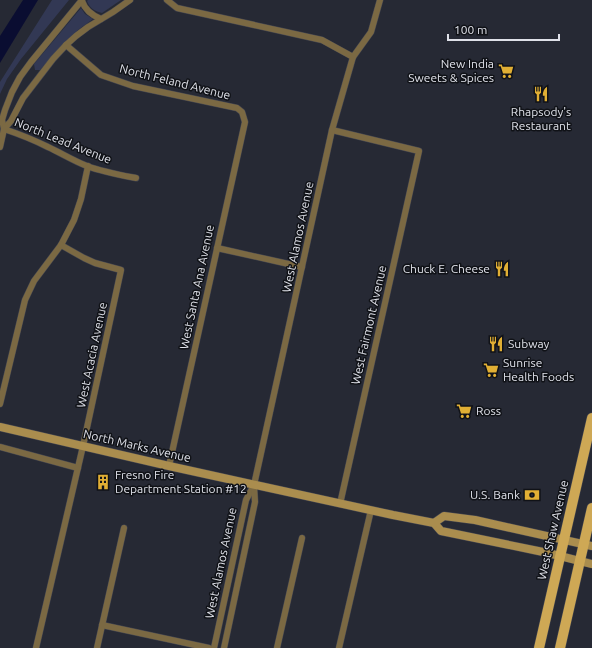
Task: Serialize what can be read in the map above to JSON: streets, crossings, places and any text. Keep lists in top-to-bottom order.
{
  "streets": {
    "main road": ["North Marks Avenue", "West Shaw Avenue"],
    "street": [
      "North Feland Avenue",
      "North Lead Avenue",
      "West Alamos Avenue",
      "West Santa Ana Avenue",
      "West Fairmont Avenue",
      "West Acacia Avenue"
    ]
  },
  "crossings": [
    ["North Feland Avenue", "West Santa Ana Avenue"],
    ["West Alamos Avenue", "West Fairmont Avenue"],
    ["West Alamos Avenue", "North Marks Avenue"],
    ["West Santa Ana Avenue", "North Marks Avenue"],
    ["West Fairmont Avenue", "North Marks Avenue"],
    ["West Acacia Avenue", "North Marks Avenue"],
    ["North Marks Avenue", "West Shaw Avenue"]
  ],
  "places": {
    "supermarket": ["New India Sweets & Spices", "Sunrise Health Foods", "Ross"],
    "restaurant": ["Rhapsody's Restaurant", "Chuck E. Cheese", "Subway"],
    "building": ["Fresno Fire Department Station #12"],
    "bank": ["U.S. Bank"]
  },
  "scale_bar": "100 m"
}
